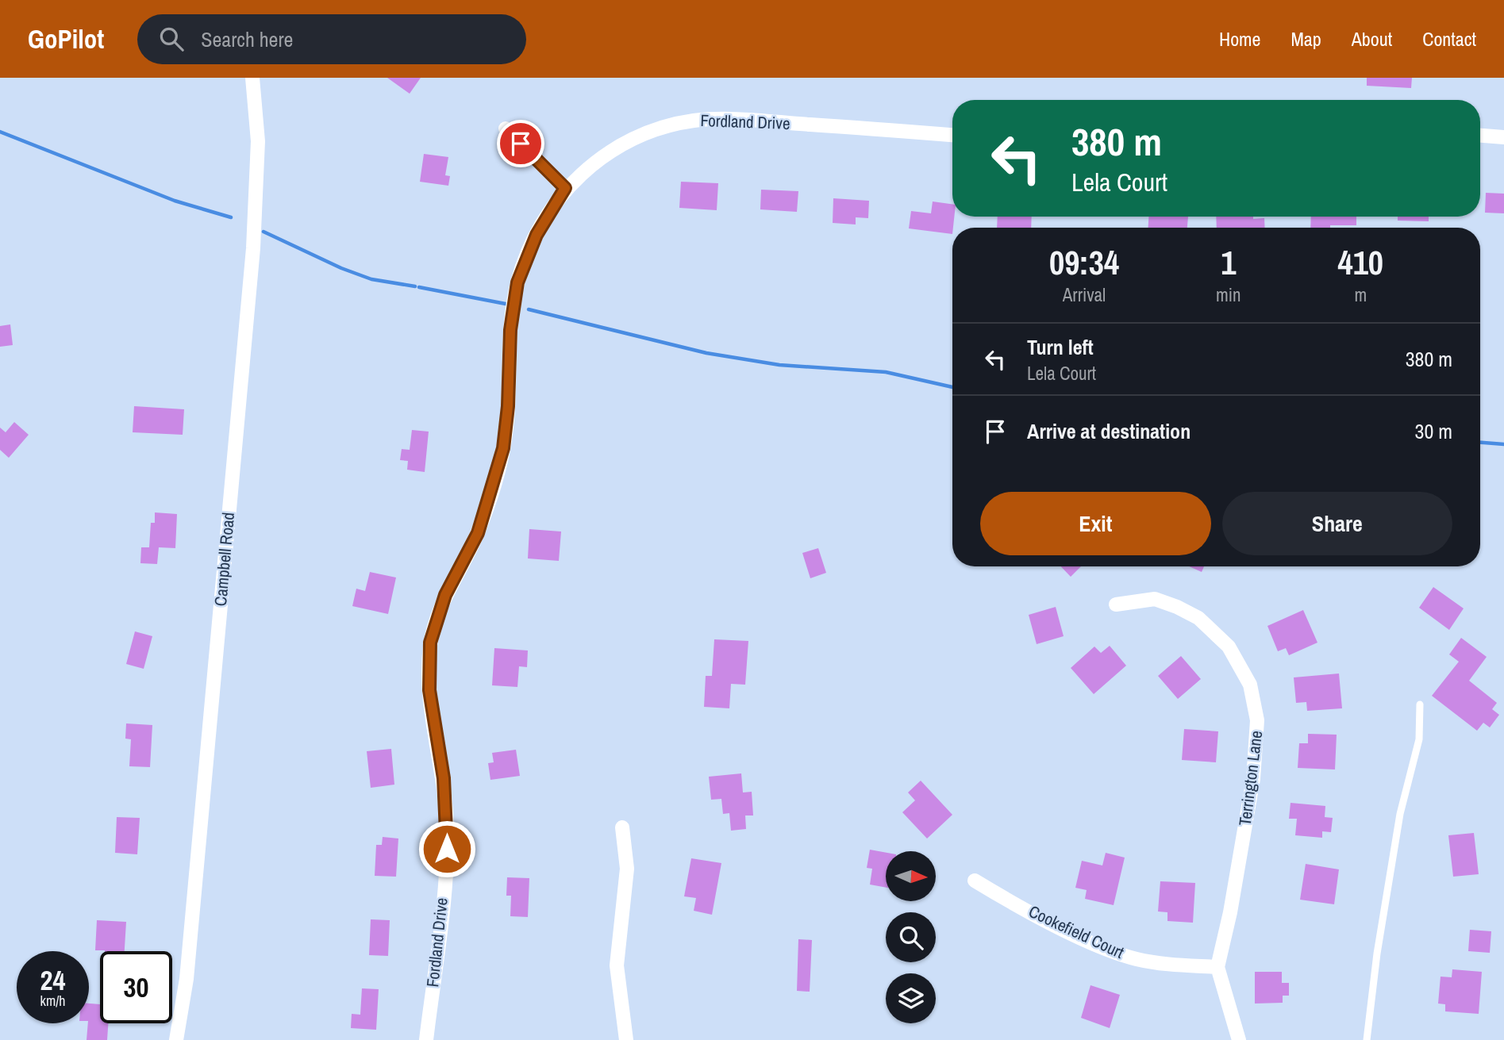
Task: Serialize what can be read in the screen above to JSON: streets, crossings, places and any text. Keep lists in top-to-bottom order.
{
  "streets": {
    "street": [
      "Fordland Drive",
      "Campbell Road",
      "Terrington Lane",
      "Cookefield Court"
    ]
  },
  "crossings": [
    ["Terrington Lane", "Cookefield Court"]
  ],
  "north": "right",
  "page": {
    "header": "GoPilot",
    "search": "Search here",
    "nav": [
      "Home",
      "Map",
      "About",
      "Contact"
    ],
    "turn": ["380 m", "Lela Court"],
    "eta": [
      "09:34",
      "Arrival",
      "1",
      "min",
      "410",
      "m"
    ],
    "list": [
      {
        "name": "Turn left",
        "note": "Lela Court",
        "value": "380 m"
      },
      {
        "name": "Arrive at destination",
        "value": "30 m"
      }
    ],
    "buttons": ["Exit", "Share"],
    "speed": "24 km/h",
    "limit": "30"
  }
}
